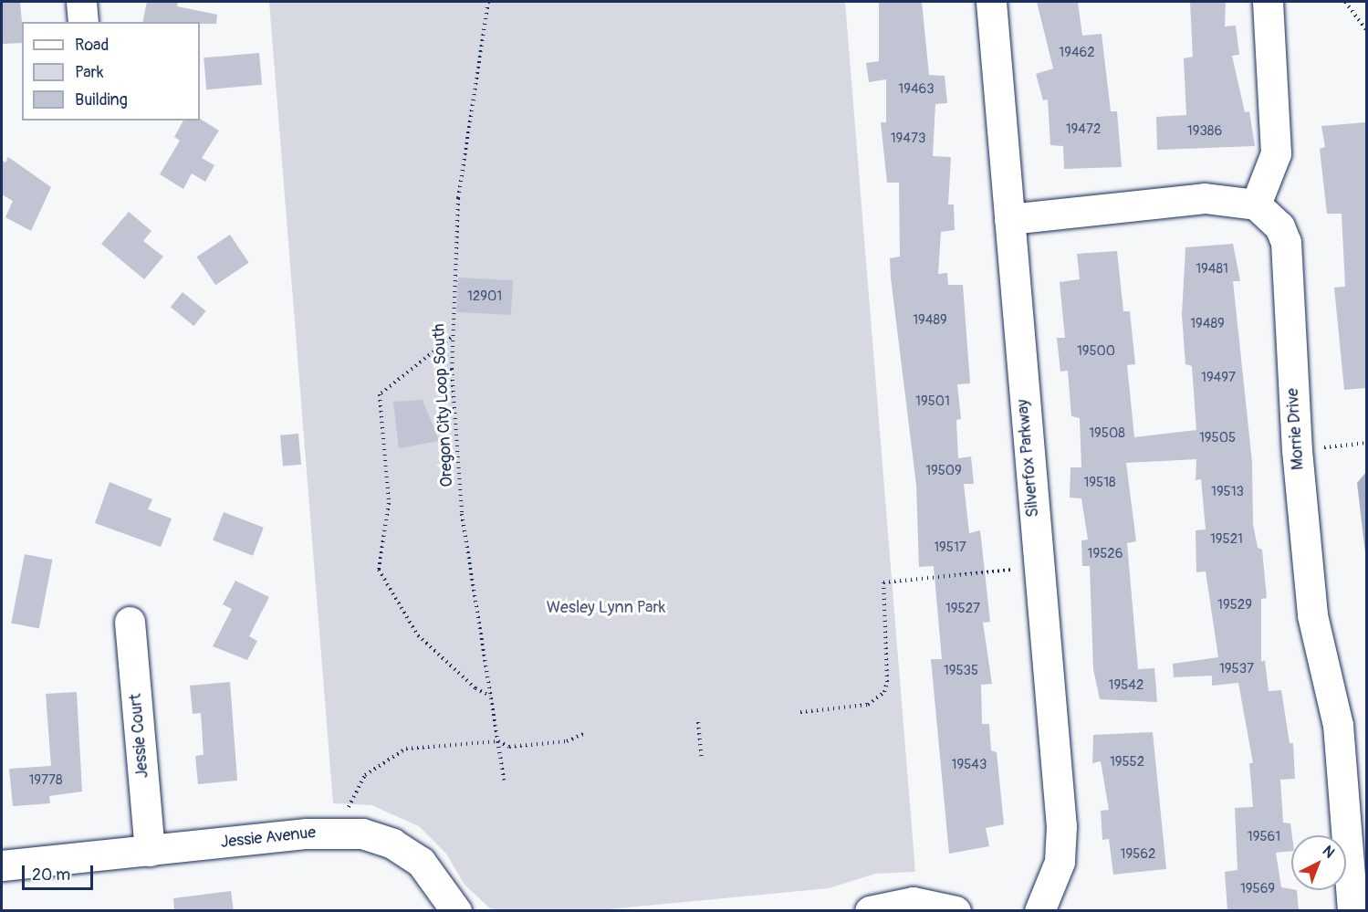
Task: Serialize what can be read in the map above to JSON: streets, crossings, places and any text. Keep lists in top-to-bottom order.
{
  "streets": {
    "street": [
      "Morrie Drive",
      "Silverfox Parkway",
      "Jessie Court",
      "Jessie Avenue"
    ],
    "path": ["Oregon City Loop South"]
  },
  "crossings": [
    ["Jessie Court", "Jessie Avenue"]
  ],
  "parks": ["Wesley Lynn Park"],
  "house_numbers": [
    "19462",
    "19463",
    "19472",
    "19386",
    "19473",
    "19481",
    "12901",
    "19489",
    "19489",
    "19500",
    "19497",
    "19501",
    "19508",
    "19505",
    "19509",
    "19518",
    "19513",
    "19521",
    "19517",
    "19526",
    "19529",
    "19527",
    "19537",
    "19535",
    "19542",
    "19552",
    "19543",
    "19778",
    "19561",
    "19562",
    "19569"
  ],
  "legend": ["Road", "Park", "Building"],
  "scale_bar": "20 m",
  "north": "top right"
}
